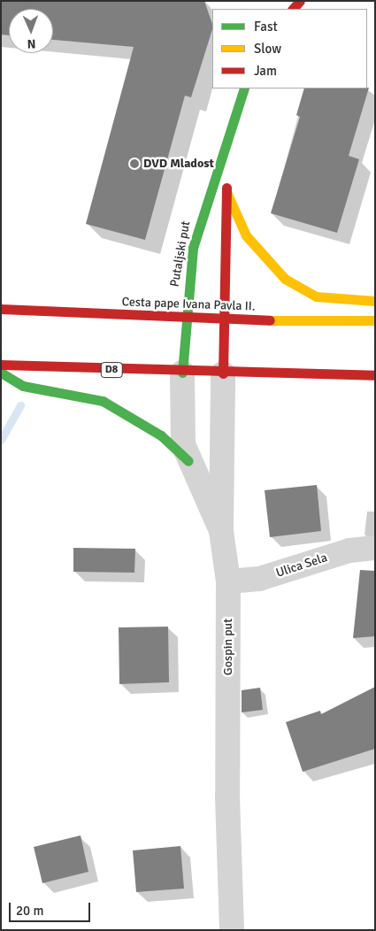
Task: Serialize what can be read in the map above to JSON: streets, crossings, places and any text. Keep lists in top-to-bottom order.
{
  "streets": {
    "main road": ["Putaljski put", "Cesta pape Ivana Pavla II.", "D8"],
    "street": ["Ulica Sela", "Gospin put"]
  },
  "crossings": [
    ["Putaljski put", "Cesta pape Ivana Pavla II."],
    ["Putaljski put", "D8"],
    ["Putaljski put", "Gospin put"],
    ["D8", "Gospin put"],
    ["Ulica Sela", "Gospin put"]
  ],
  "places": ["DVD Mladost"],
  "legend": ["Fast", "Slow", "Jam"],
  "scale_bar": "20 m",
  "north": "bottom"
}
